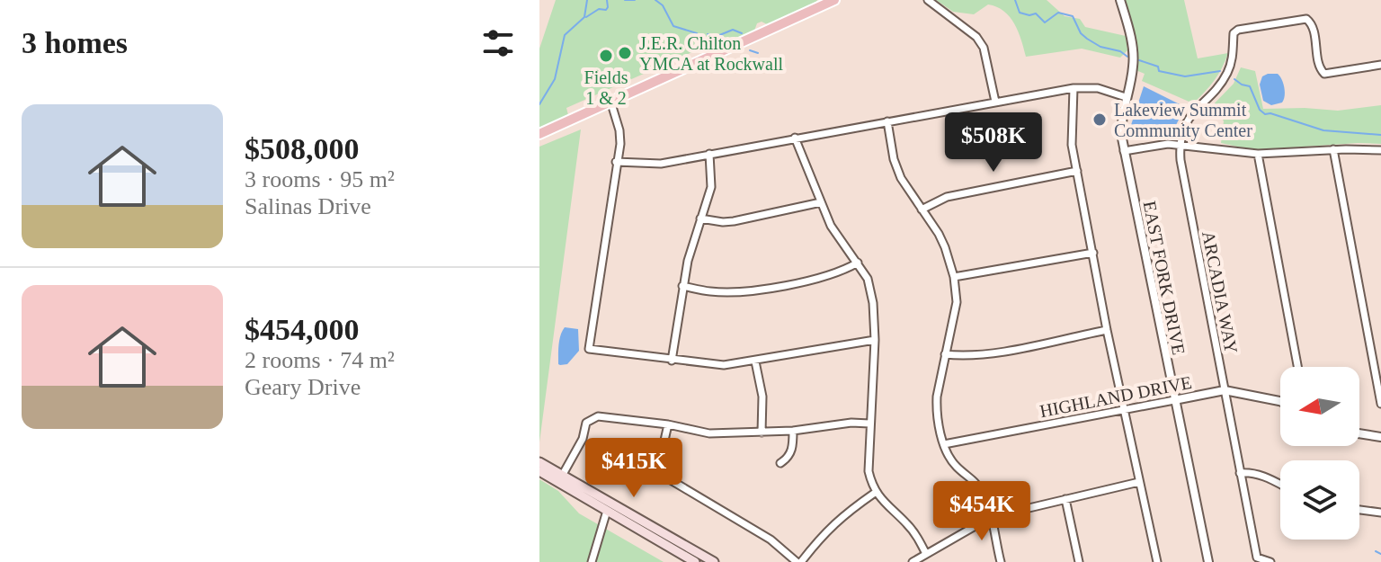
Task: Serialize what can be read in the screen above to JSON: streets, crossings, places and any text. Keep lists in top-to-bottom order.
{
  "streets": {
    "street": ["EAST FORK DRIVE", "ARCADIA WAY", "HIGHLAND DRIVE"]
  },
  "crossings": [
    ["EAST FORK DRIVE", "HIGHLAND DRIVE"],
    ["ARCADIA WAY", "HIGHLAND DRIVE"]
  ],
  "places": ["J.E.R. Chilton YMCA at Rockwall", "Fields 1 & 2", "Lakeview Summit Community Center"],
  "north": "left",
  "page": {
    "heading": "3 homes",
    "list": [
      {
        "name": "$508,000",
        "note": "3 rooms · 95 m² · Salinas Drive"
      },
      {
        "name": "$454,000",
        "note": "2 rooms · 74 m² · Geary Drive"
      }
    ],
    "price": ["$508K", "$415K", "$454K"]
  }
}
